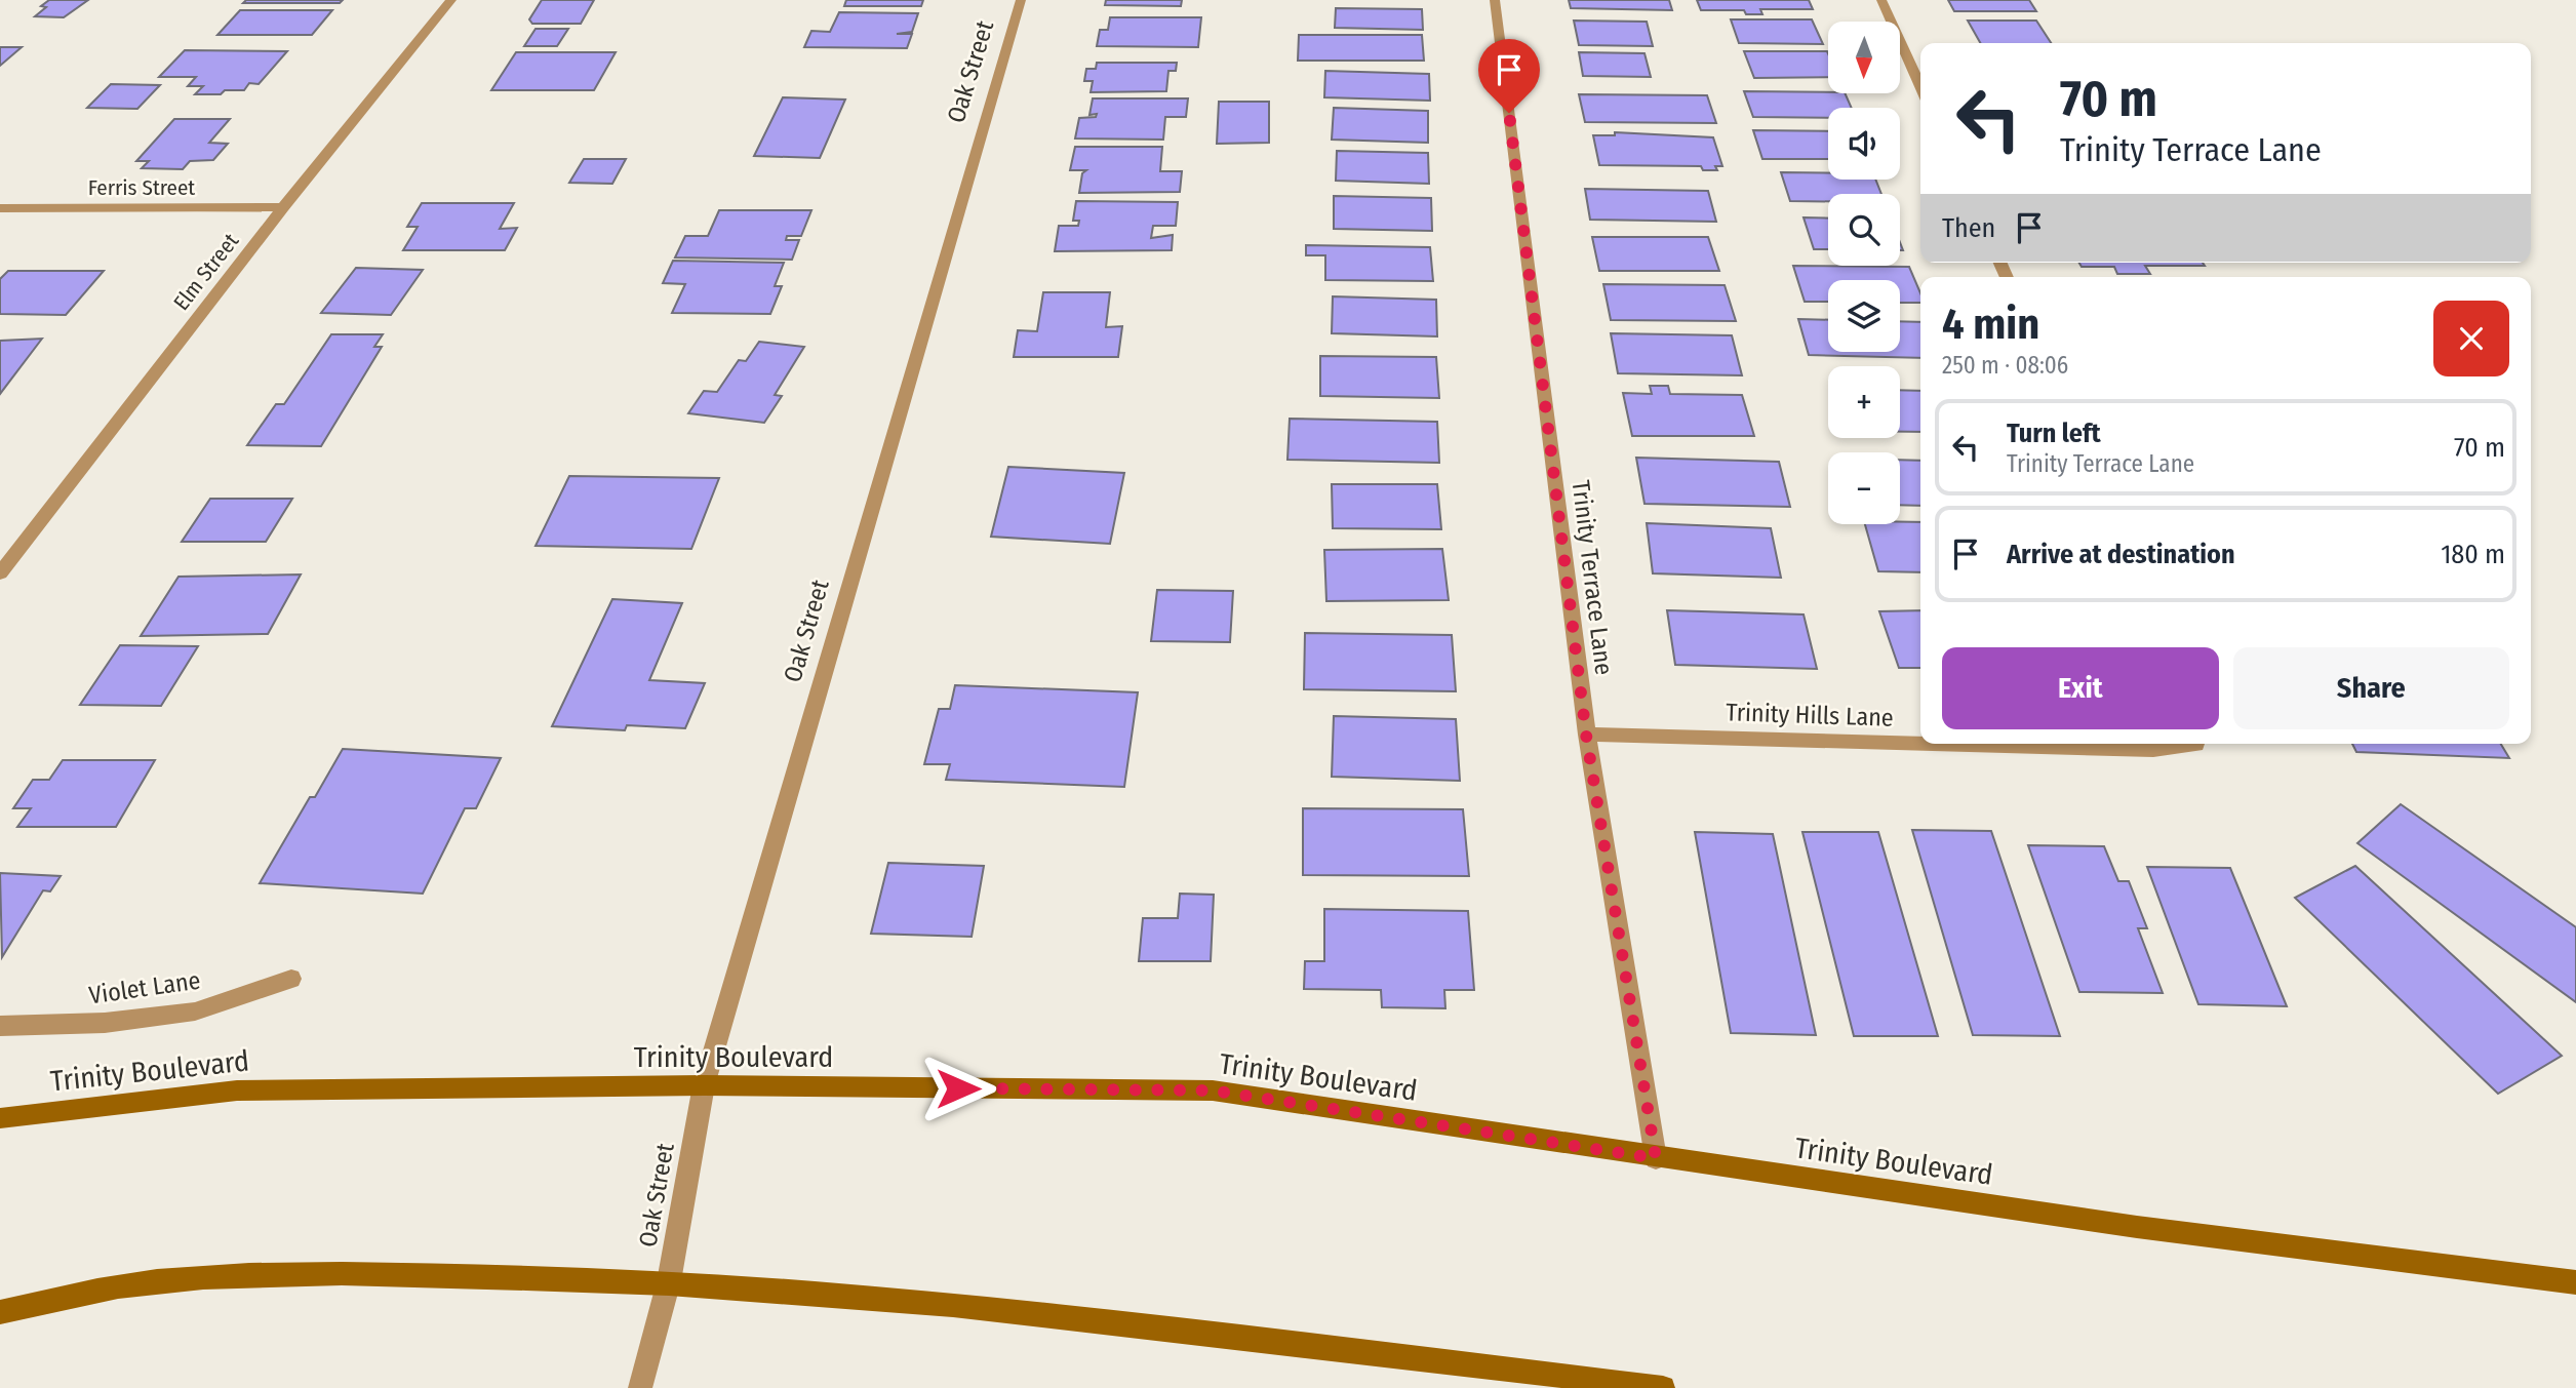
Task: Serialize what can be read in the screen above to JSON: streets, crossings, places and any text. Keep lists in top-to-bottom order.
{
  "streets": {
    "main road": ["Trinity Boulevard"],
    "street": [
      "Oak Street",
      "Ferris Street",
      "Elm Street",
      "Trinity Terrace Lane",
      "Trinity Hills Lane",
      "Violet Lane"
    ]
  },
  "crossings": [
    ["Oak Street", "Trinity Boulevard"],
    ["Ferris Street", "Elm Street"],
    ["Trinity Terrace Lane", "Trinity Hills Lane"],
    ["Trinity Terrace Lane", "Trinity Boulevard"]
  ],
  "north": "bottom",
  "page": {
    "map_buttons": ["+", "−"],
    "turn": ["70 m", "Trinity Terrace Lane"],
    "then": "Then",
    "heading": ["4 min", "250 m · 08:06"],
    "list": [
      {
        "name": "Turn left",
        "note": "Trinity Terrace Lane",
        "value": "70 m"
      },
      {
        "name": "Arrive at destination",
        "value": "180 m"
      }
    ],
    "buttons": ["Exit", "Share"]
  }
}
